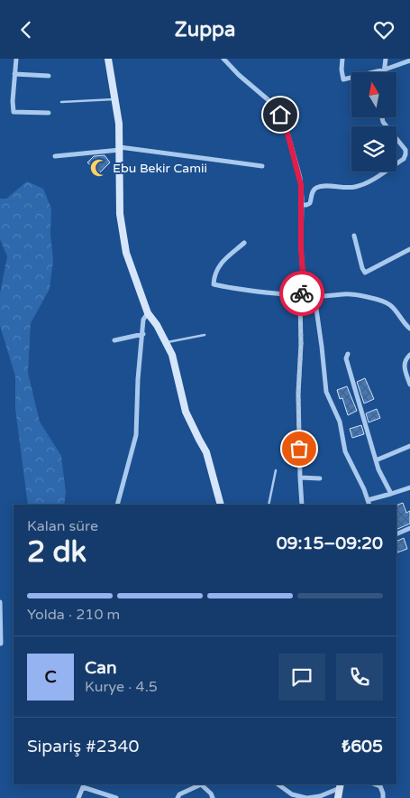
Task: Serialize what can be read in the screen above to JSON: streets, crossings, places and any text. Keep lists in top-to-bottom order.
{
  "places": {
    "mosque": ["Ebu Bekir Camii"]
  },
  "north": "top",
  "page": {
    "header": "Zuppa",
    "heading": ["2 dk", "Kalan süre", "09:15–09:20"],
    "panel": [
      "Can",
      "Kurye · 4.5",
      "Sipariş #2340",
      "₺605"
    ],
    "bar": "Yolda · 210 m",
    "round": "C"
  }
}
